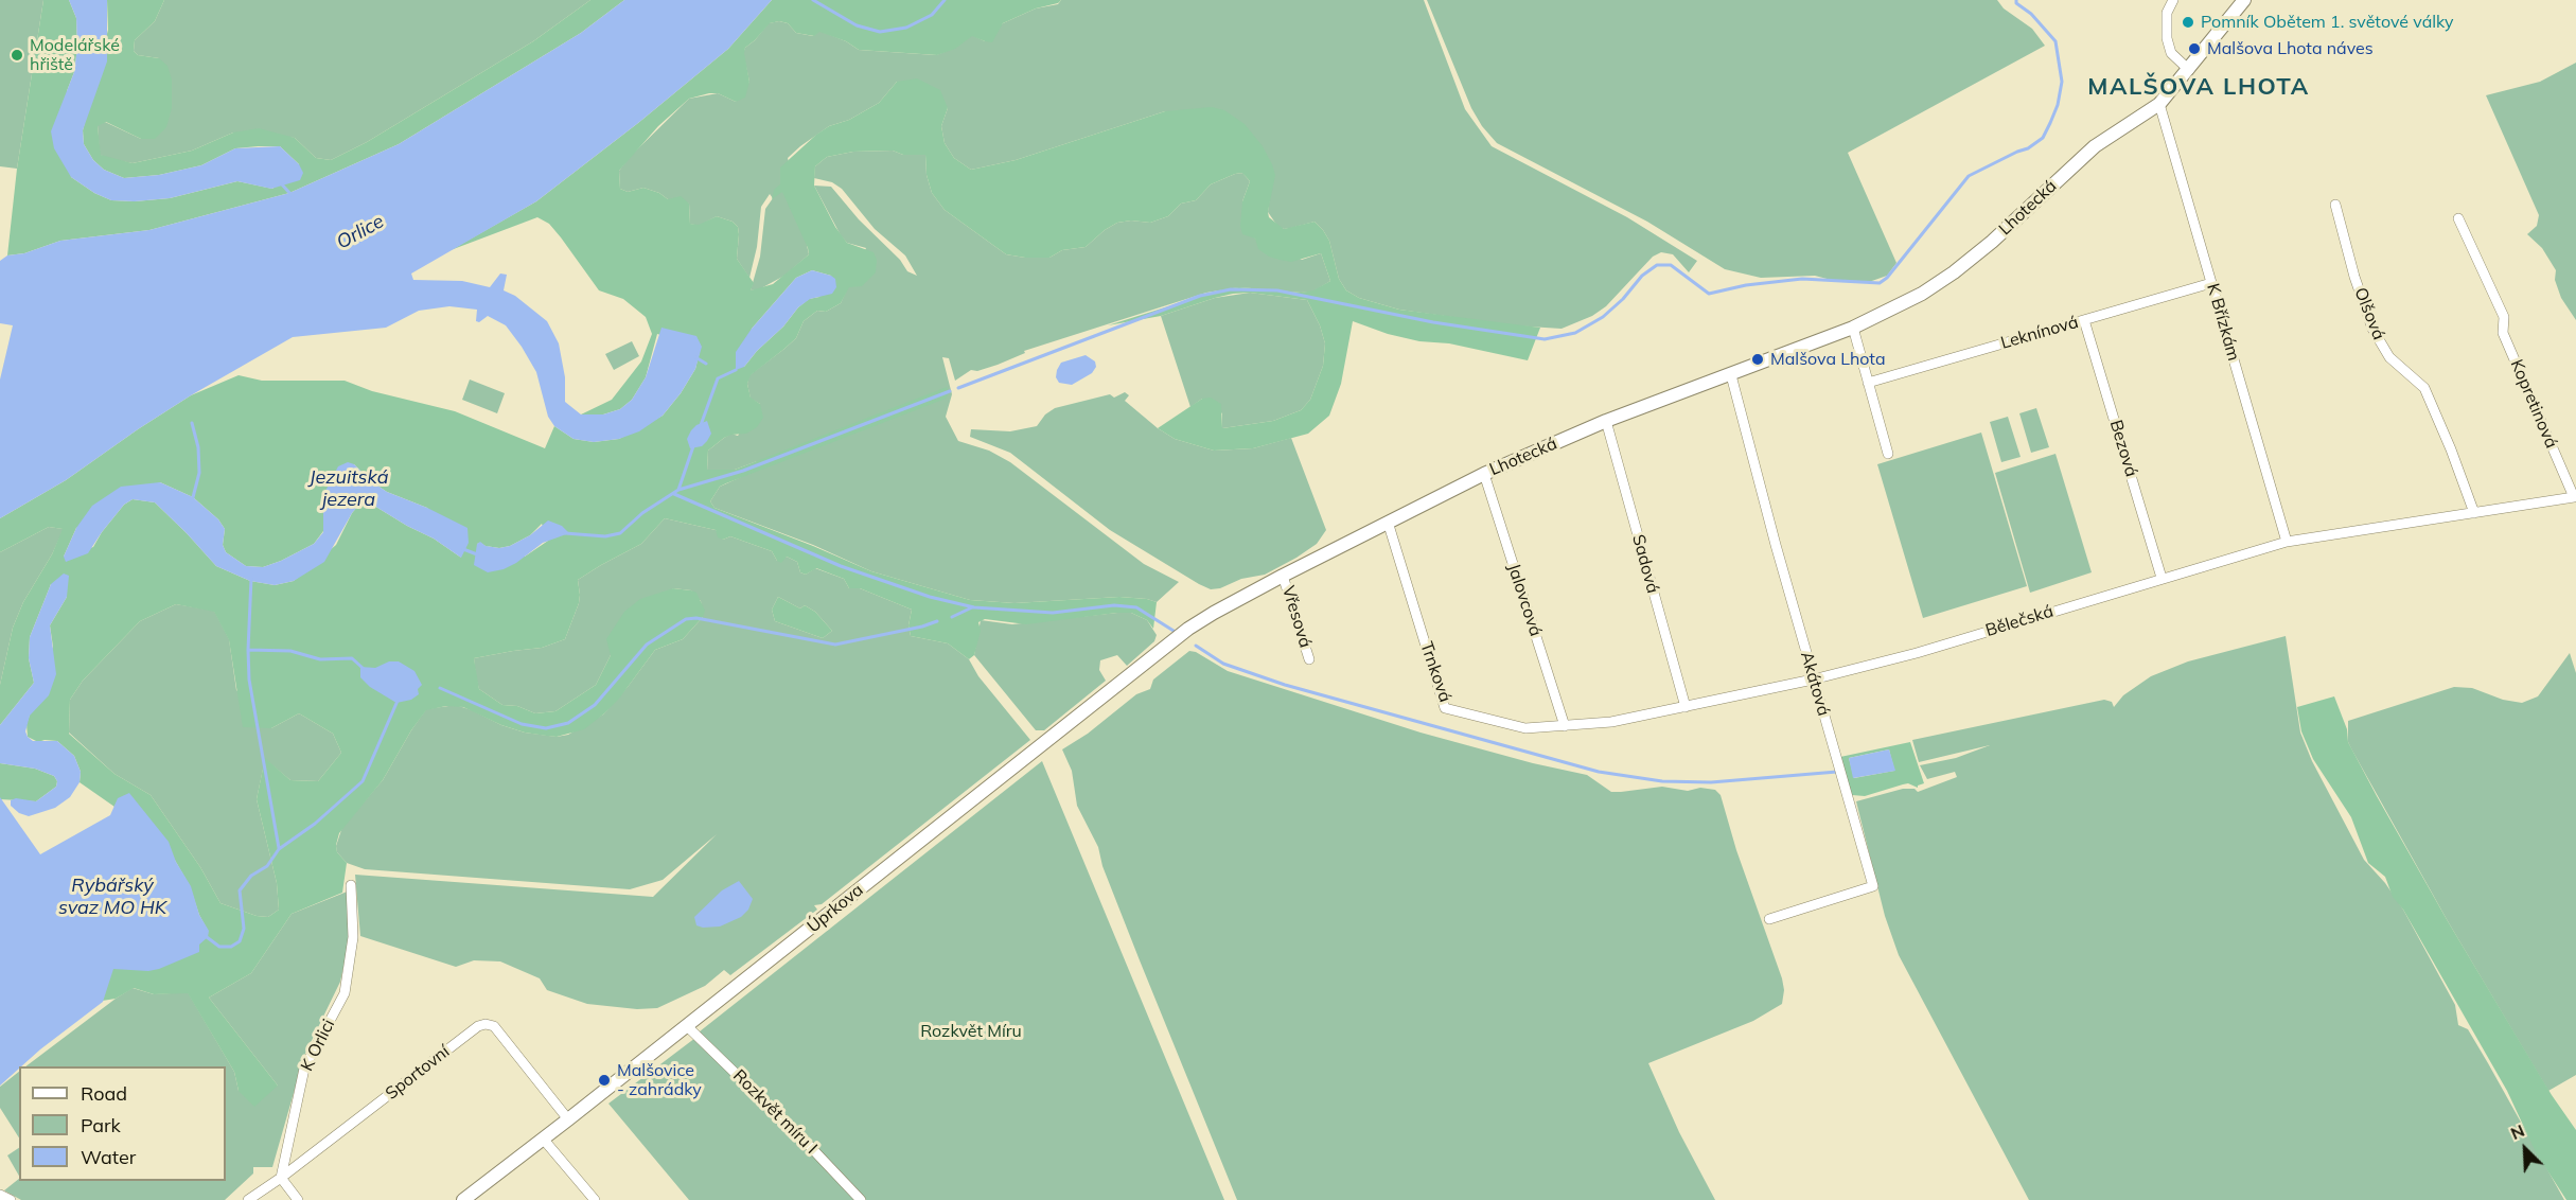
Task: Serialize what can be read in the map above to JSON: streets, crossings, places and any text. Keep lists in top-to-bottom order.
{
  "streets": {
    "street": [
      "Lhotecká",
      "Olšová",
      "K Břízkám",
      "Leknínová",
      "Kopretinová",
      "Bezová",
      "Sadová",
      "Jalovcová",
      "Vřesová",
      "Bělečská",
      "Trnková",
      "Akátová",
      "Úprkova",
      "K Orlici",
      "Sportovní",
      "Rozkvět míru I"
    ]
  },
  "crossings": [
    ["Lhotecká", "K Břízkám"],
    ["Lhotecká", "Sadová"],
    ["Lhotecká", "Jalovcová"],
    ["Lhotecká", "Vřesová"],
    ["Lhotecká", "Trnková"],
    ["Lhotecká", "Akátová"],
    ["Lhotecká", "Úprkova"],
    ["Olšová", "Kopretinová"],
    ["Olšová", "Bělečská"],
    ["K Břízkám", "Leknínová"],
    ["K Břízkám", "Bělečská"],
    ["Leknínová", "Bezová"],
    ["Kopretinová", "Bělečská"],
    ["Bezová", "Bělečská"],
    ["Sadová", "Bělečská"],
    ["Jalovcová", "Bělečská"],
    ["Jalovcová", "Trnková"],
    ["Bělečská", "Trnková"],
    ["Bělečská", "Akátová"],
    ["Úprkova", "Sportovní"],
    ["Úprkova", "Rozkvět míru I"],
    ["K Orlici", "Sportovní"]
  ],
  "districts": ["MALŠOVA LHOTA"],
  "water": ["Orlice", "Jezuitská jezera", "Rybářský svaz MO HK"],
  "parks": ["Rozkvět Míru"],
  "places": [
    "Pomník Obětem 1. světové války",
    "Malšova Lhota náves",
    "Modelářské hřiště",
    "Malšova Lhota",
    "Malšovice - zahrádky"
  ],
  "legend": ["Road", "Park", "Water"],
  "north": "top left"
}
